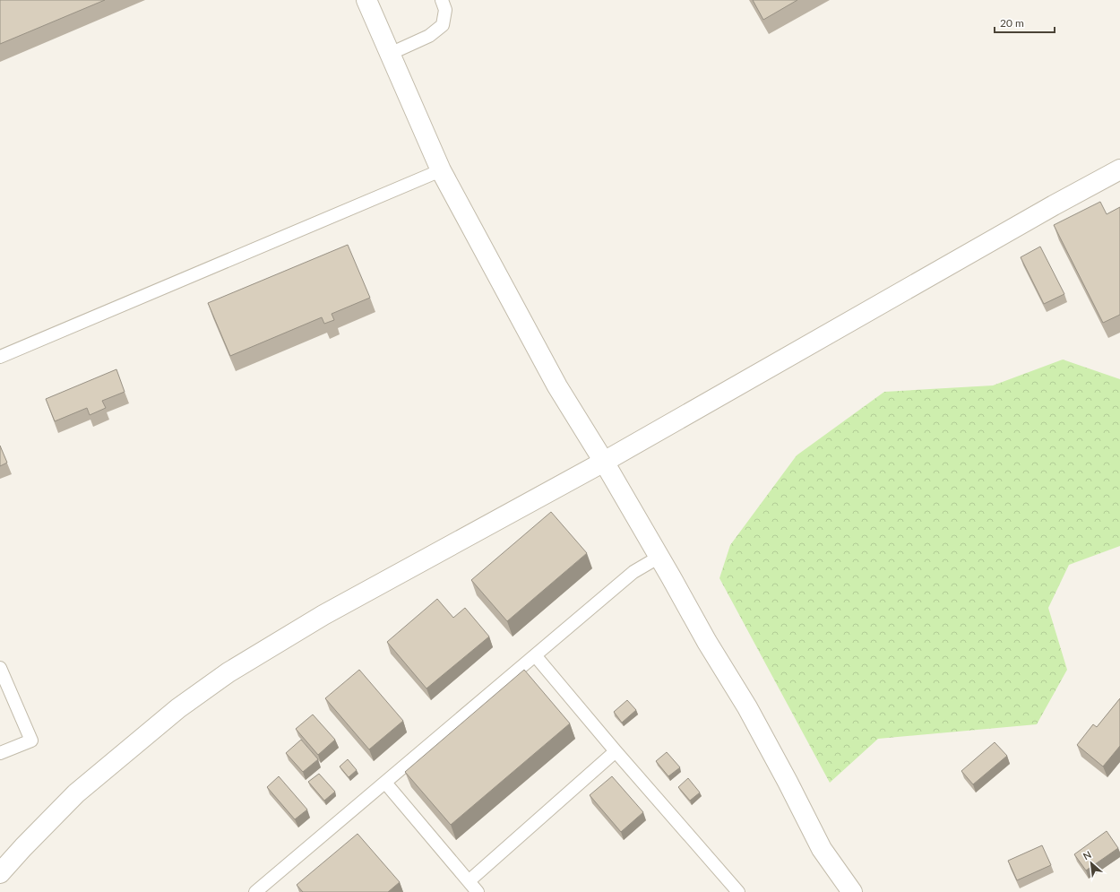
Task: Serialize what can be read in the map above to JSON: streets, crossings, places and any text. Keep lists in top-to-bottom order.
{
  "scale_bar": "20 m",
  "north": "top left"
}
